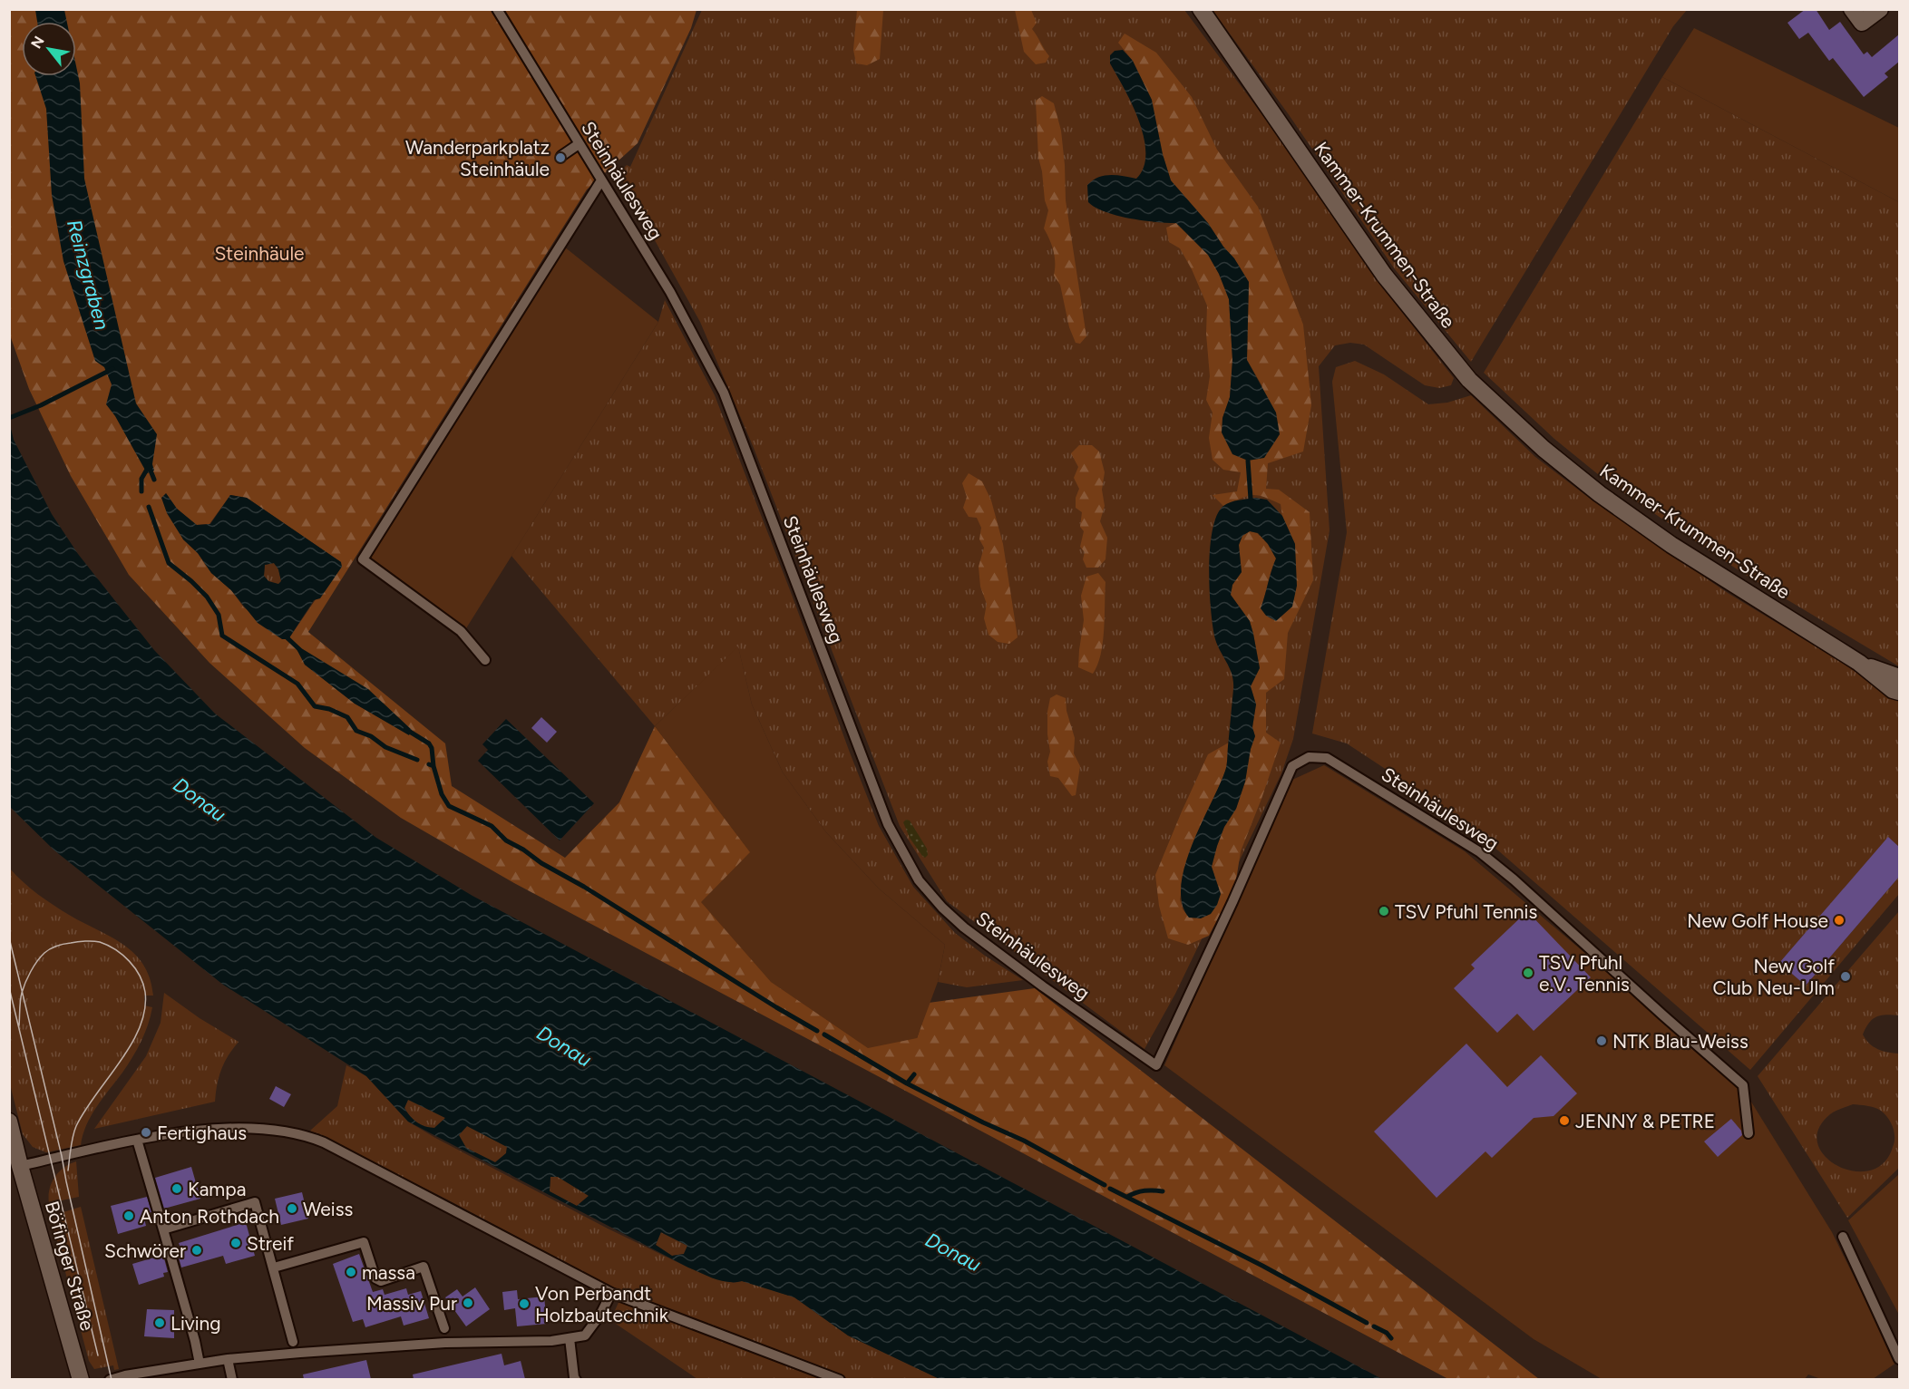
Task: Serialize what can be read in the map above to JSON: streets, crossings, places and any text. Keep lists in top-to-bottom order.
{
  "streets": {
    "street": ["Kammer-Krummen-Straße", "Böfinger Straße"],
    "lane": ["Steinhäulesweg"]
  },
  "water": ["Reinzgraben", "Donau"],
  "parks": ["Steinhäule"],
  "places": [
    "Wanderparkplatz Steinhäule",
    "TSV Pfuhl Tennis",
    "New Golf House",
    "TSV Pfuhl e.V. Tennis",
    "New Golf Club Neu-Ulm",
    "NTK Blau-Weiss",
    "JENNY & PETRE",
    "Fertighaus",
    "Kampa",
    "Weiss",
    "Anton Rothdach",
    "Streif",
    "Schwörer",
    "massa",
    "Massiv Pur",
    "Von Perbandt Holzbautechnik",
    "Living"
  ],
  "north": "top left"
}
